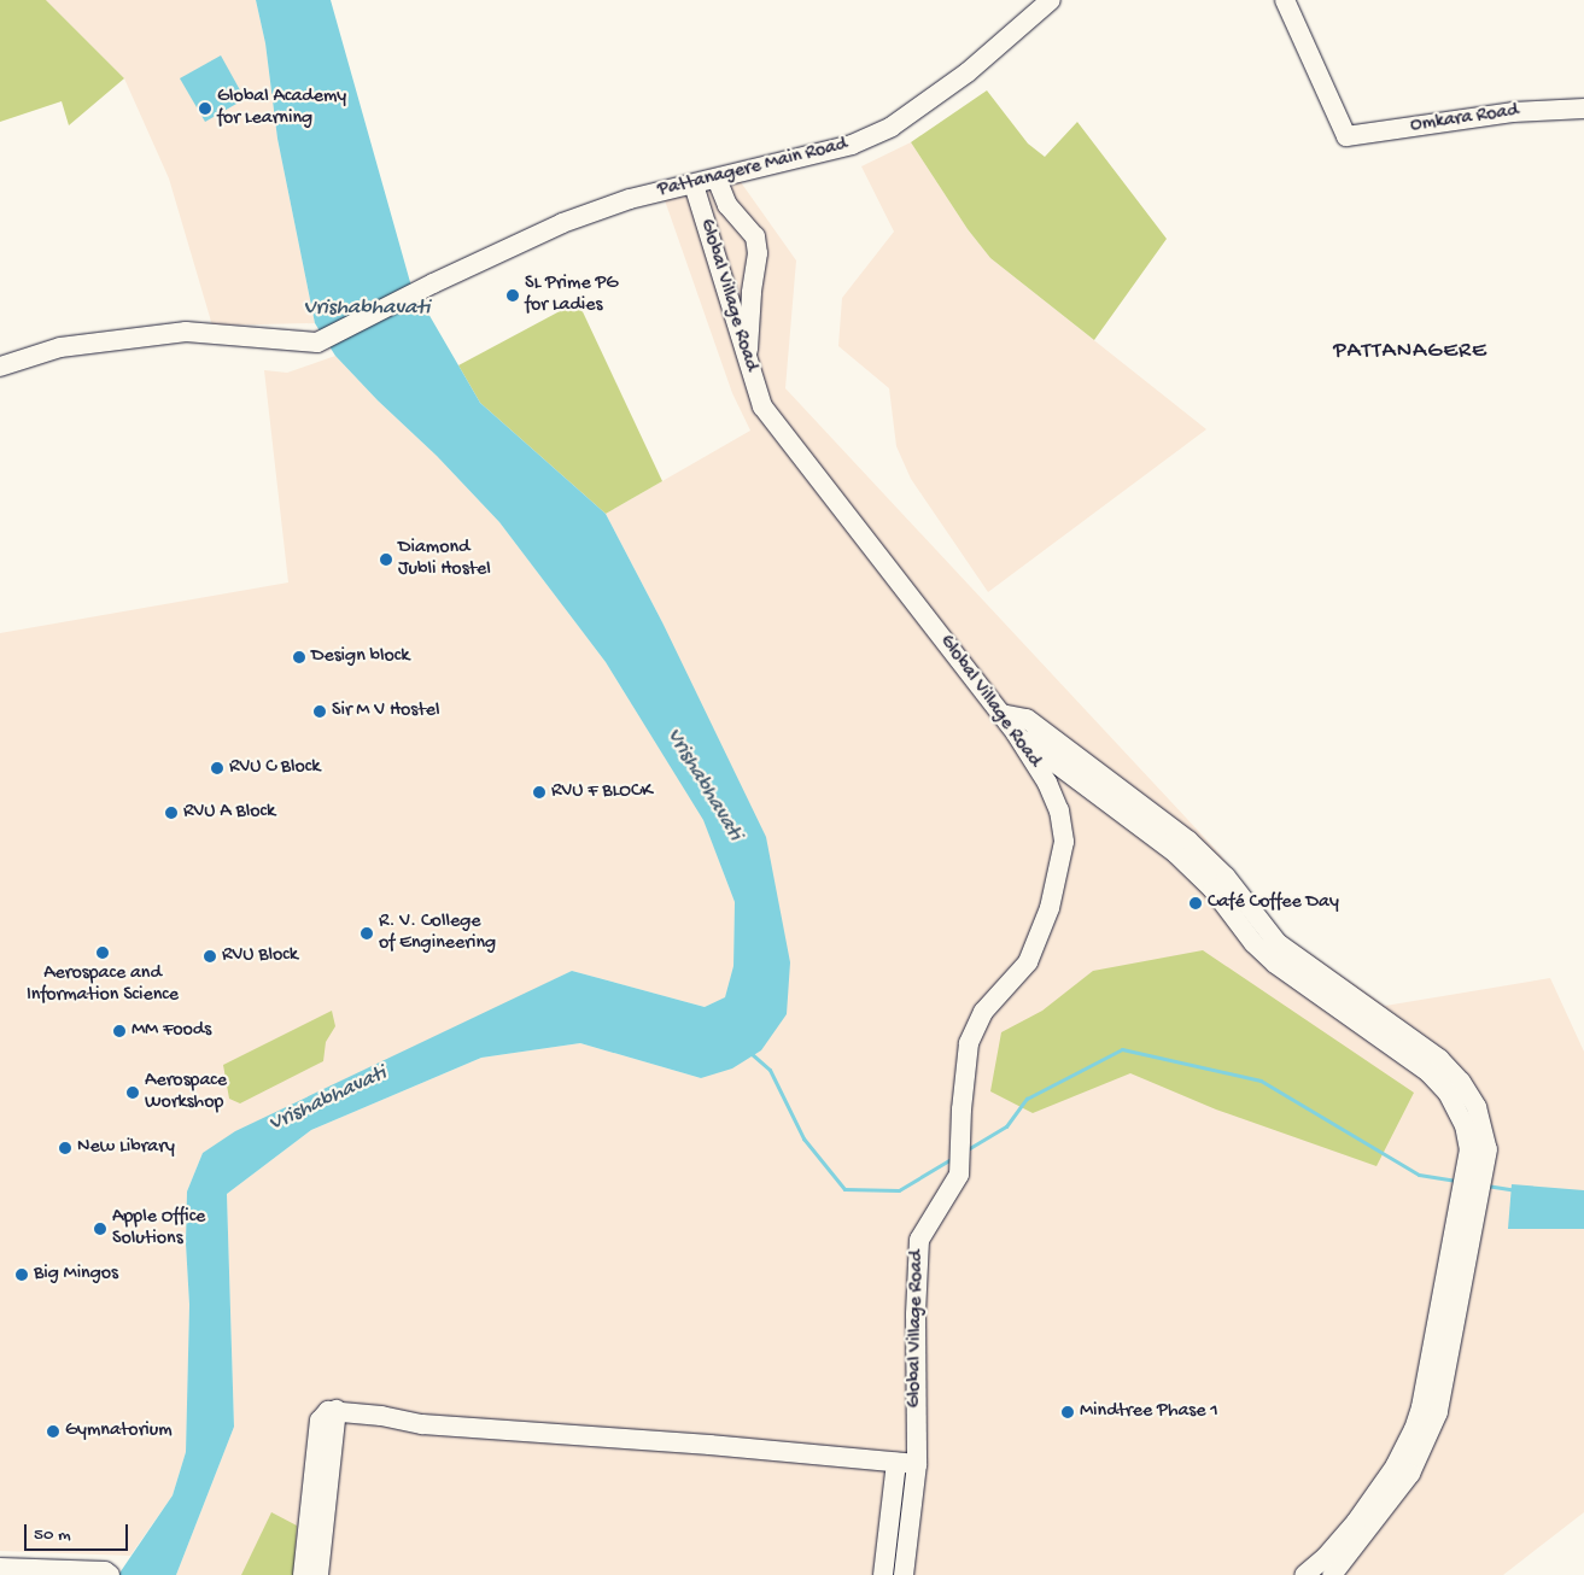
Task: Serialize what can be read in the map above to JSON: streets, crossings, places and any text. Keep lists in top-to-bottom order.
{
  "streets": {
    "street": ["Omkara Road", "Pattanagere Main Road", "Global Village Road"]
  },
  "crossings": [
    ["Pattanagere Main Road", "Global Village Road"]
  ],
  "districts": ["PATTANAGERE"],
  "water": ["Vrishabhavati"],
  "places": [
    "Global Academy for Learning",
    "SL Prime PG for Ladies",
    "Diamond Jubli Hostel",
    "Design block",
    "Sir M V Hostel",
    "RVU C Block",
    "RVU F BLOCK",
    "RVU A Block",
    "Café Coffee Day",
    "R. V. College of Engineering",
    "Aerospace and Information Science",
    "RVU Block",
    "MM Foods",
    "Aerospace Workshop",
    "New Library",
    "Apple Office Solutions",
    "Big Mingos",
    "Mindtree Phase 1",
    "Gymnatorium"
  ],
  "scale_bar": "50 m"
}
